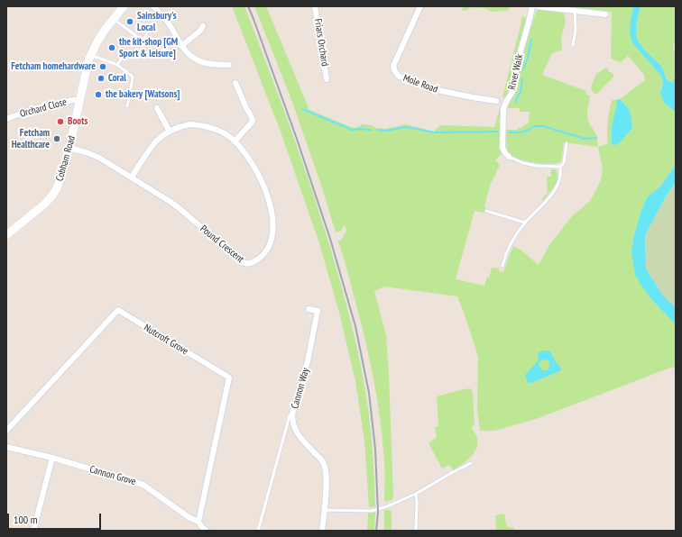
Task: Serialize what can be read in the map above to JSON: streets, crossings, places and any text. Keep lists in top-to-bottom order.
{
  "streets": {
    "street": [
      "Friars Orchard",
      "River Walk",
      "Mole Road",
      "Orchard Close",
      "Cobham Road",
      "Pound Crescent",
      "Nutcroft Grove",
      "Cannon Way",
      "Cannon Grove"
    ]
  },
  "crossings": [
    ["Orchard Close", "Cobham Road"],
    ["Cobham Road", "Pound Crescent"],
    ["Nutcroft Grove", "Cannon Grove"]
  ],
  "places": [
    "Sainsbury's Local",
    "the kit-shop [GM Sport & leisure]",
    "Fetcham homehardware",
    "Coral",
    "the bakery [Watsons]",
    "Boots",
    "Fetcham Healthcare"
  ],
  "scale_bar": "100 m"
}
